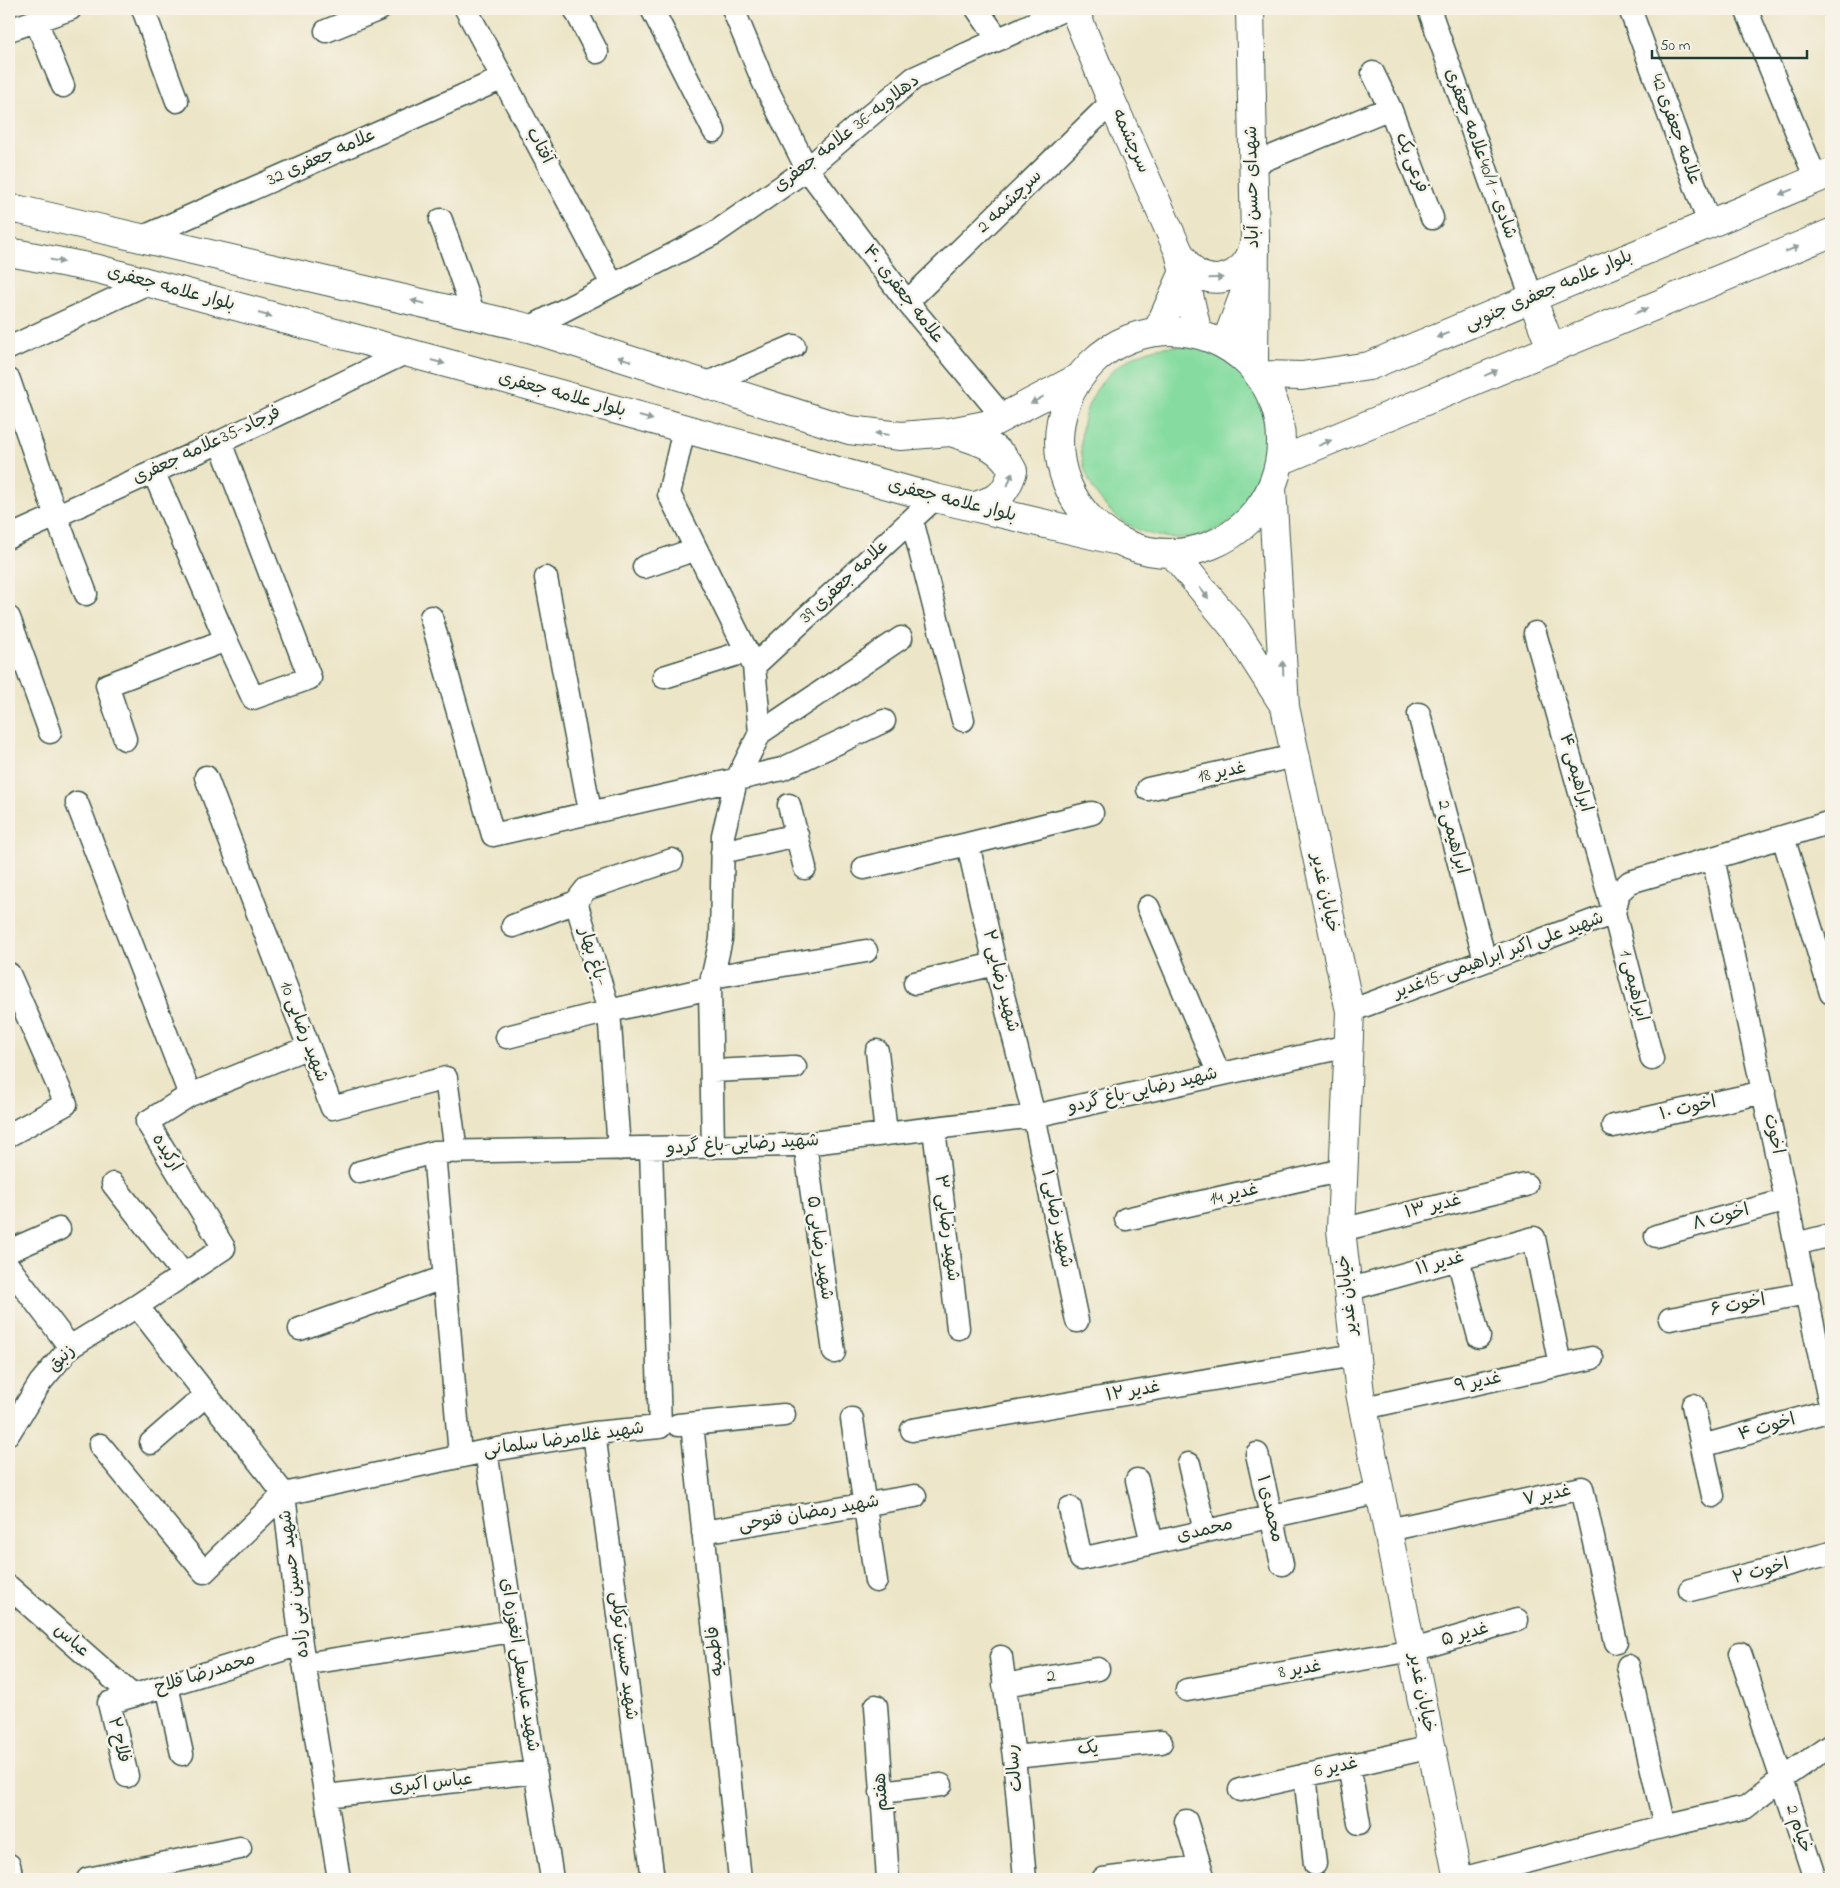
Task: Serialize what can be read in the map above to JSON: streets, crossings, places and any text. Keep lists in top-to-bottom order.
{
  "streets": {
    "main road": [
      "سرچشمه",
      "شهدای حسن آباد",
      "بلوار علامه جعفری",
      "بلوار علامه جعفری جنوبی",
      "خیابان غدیر"
    ],
    "street": [
      "علامه جعفری 42",
      "دهلاویه-36 علامه جعفری",
      "آفتاب",
      "شادی - 40/1علامه جعفری",
      "علامه جعفری 32",
      "فرعی یک",
      "سرچشمه 2",
      "علامه جعفری ۴۰",
      "فرجاد-35علامه جعفری",
      "علامه جعفری 39",
      "غدیر 18",
      "ابراهیمی ۴",
      "ابراهیمی 2",
      "شهید علی اکبر ابراهیمی-15غدیر",
      "باغ بهار-",
      "شهید رضایی ۲",
      "ابراهیمی 1",
      "شهید رضایی 10",
      "شهید رضایی-باغ گردو",
      "اخوت ۱۰",
      "اخوت",
      "ارکیده",
      "غدیر 14",
      "غدیر ۱۳",
      "اخوت ۸",
      "شهید رضایی ۱",
      "شهید رضایی ۳",
      "شهید رضایی ۵",
      "غدیر ۱۱",
      "اخوت ۶",
      "زنبق",
      "غدیر ۹",
      "غدیر ۱۲",
      "اخوت ۴",
      "شهید غلامرضا سلمانی",
      "غدیر ۷",
      "محمدی ۱",
      "شهید رمضان فتوحی",
      "محمدی",
      "اخوت ۲",
      "شهید حسین نبی زاده",
      "غدیر ۵",
      "عباس",
      "فاطمیه",
      "شهید حسین توکلی",
      "شهید عباسعلی انغوزه ای",
      "غدیر 8",
      "محمدرضا فلاح",
      "2",
      "فلاح ۲",
      "یک",
      "رسالت",
      "غدیر 6",
      "عباس اکبری",
      "هفتم",
      "2 خیام"
    ]
  },
  "crossings": [
    ["علامه جعفری 42", "بلوار علامه جعفری جنوبی"],
    ["دهلاویه-36 علامه جعفری", "آفتاب"],
    ["دهلاویه-36 علامه جعفری", "علامه جعفری ۴۰"],
    ["سرچشمه", "سرچشمه 2"],
    ["آفتاب", "علامه جعفری 32"],
    ["شادی - 40/1علامه جعفری", "بلوار علامه جعفری جنوبی"],
    ["شهدای حسن آباد", "بلوار علامه جعفری جنوبی"],
    ["سرچشمه 2", "علامه جعفری ۴۰"],
    ["بلوار علامه جعفری", "فرجاد-35علامه جعفری"],
    ["بلوار علامه جعفری", "علامه جعفری 39"],
    ["غدیر 18", "خیابان غدیر"],
    ["ابراهیمی ۴", "شهید علی اکبر ابراهیمی-15غدیر"],
    ["ابراهیمی ۴", "ابراهیمی 1"],
    ["ابراهیمی 2", "شهید علی اکبر ابراهیمی-15غدیر"],
    ["خیابان غدیر", "شهید علی اکبر ابراهیمی-15غدیر"],
    ["خیابان غدیر", "شهید رضایی-باغ گردو"],
    ["خیابان غدیر", "غدیر 14"],
    ["خیابان غدیر", "غدیر ۱۳"],
    ["خیابان غدیر", "غدیر ۱۱"],
    ["خیابان غدیر", "غدیر ۹"],
    ["خیابان غدیر", "غدیر ۱۲"],
    ["خیابان غدیر", "غدیر ۷"],
    ["خیابان غدیر", "محمدی"],
    ["خیابان غدیر", "غدیر ۵"],
    ["خیابان غدیر", "غدیر 8"],
    ["خیابان غدیر", "غدیر 6"],
    ["شهید علی اکبر ابراهیمی-15غدیر", "ابراهیمی 1"],
    ["شهید علی اکبر ابراهیمی-15غدیر", "اخوت"],
    ["باغ بهار-", "شهید رضایی-باغ گردو"],
    ["شهید رضایی ۲", "شهید رضایی-باغ گردو"],
    ["شهید رضایی ۲", "شهید رضایی ۱"],
    ["شهید رضایی 10", "شهید رضایی-باغ گردو"],
    ["شهید رضایی 10", "ارکیده"],
    ["شهید رضایی-باغ گردو", "شهید رضایی ۱"],
    ["شهید رضایی-باغ گردو", "شهید رضایی ۳"],
    ["شهید رضایی-باغ گردو", "شهید رضایی ۵"],
    ["شهید رضایی-باغ گردو", "شهید غلامرضا سلمانی"],
    ["اخوت ۱۰", "اخوت"],
    ["اخوت", "اخوت ۸"],
    ["اخوت", "اخوت ۶"],
    ["اخوت", "اخوت ۴"],
    ["ارکیده", "زنبق"],
    ["ارکیده", "شهید حسین نبی زاده"],
    ["غدیر ۱۱", "غدیر ۹"],
    ["زنبق", "شهید حسین نبی زاده"],
    ["شهید غلامرضا سلمانی", "شهید حسین نبی زاده"],
    ["شهید غلامرضا سلمانی", "شهید حسین توکلی"],
    ["شهید غلامرضا سلمانی", "شهید عباسعلی انغوزه ای"],
    ["محمدی ۱", "محمدی"],
    ["شهید رمضان فتوحی", "فاطمیه"],
    ["شهید حسین نبی زاده", "محمدرضا فلاح"],
    ["شهید حسین نبی زاده", "عباس اکبری"],
    ["غدیر ۵", "غدیر 8"],
    ["عباس", "محمدرضا فلاح"],
    ["شهید عباسعلی انغوزه ای", "محمدرضا فلاح"],
    ["شهید عباسعلی انغوزه ای", "عباس اکبری"],
    ["محمدرضا فلاح", "فلاح ۲"],
    ["2", "رسالت"],
    ["یک", "رسالت"]
  ],
  "scale_bar": "50 m"
}
